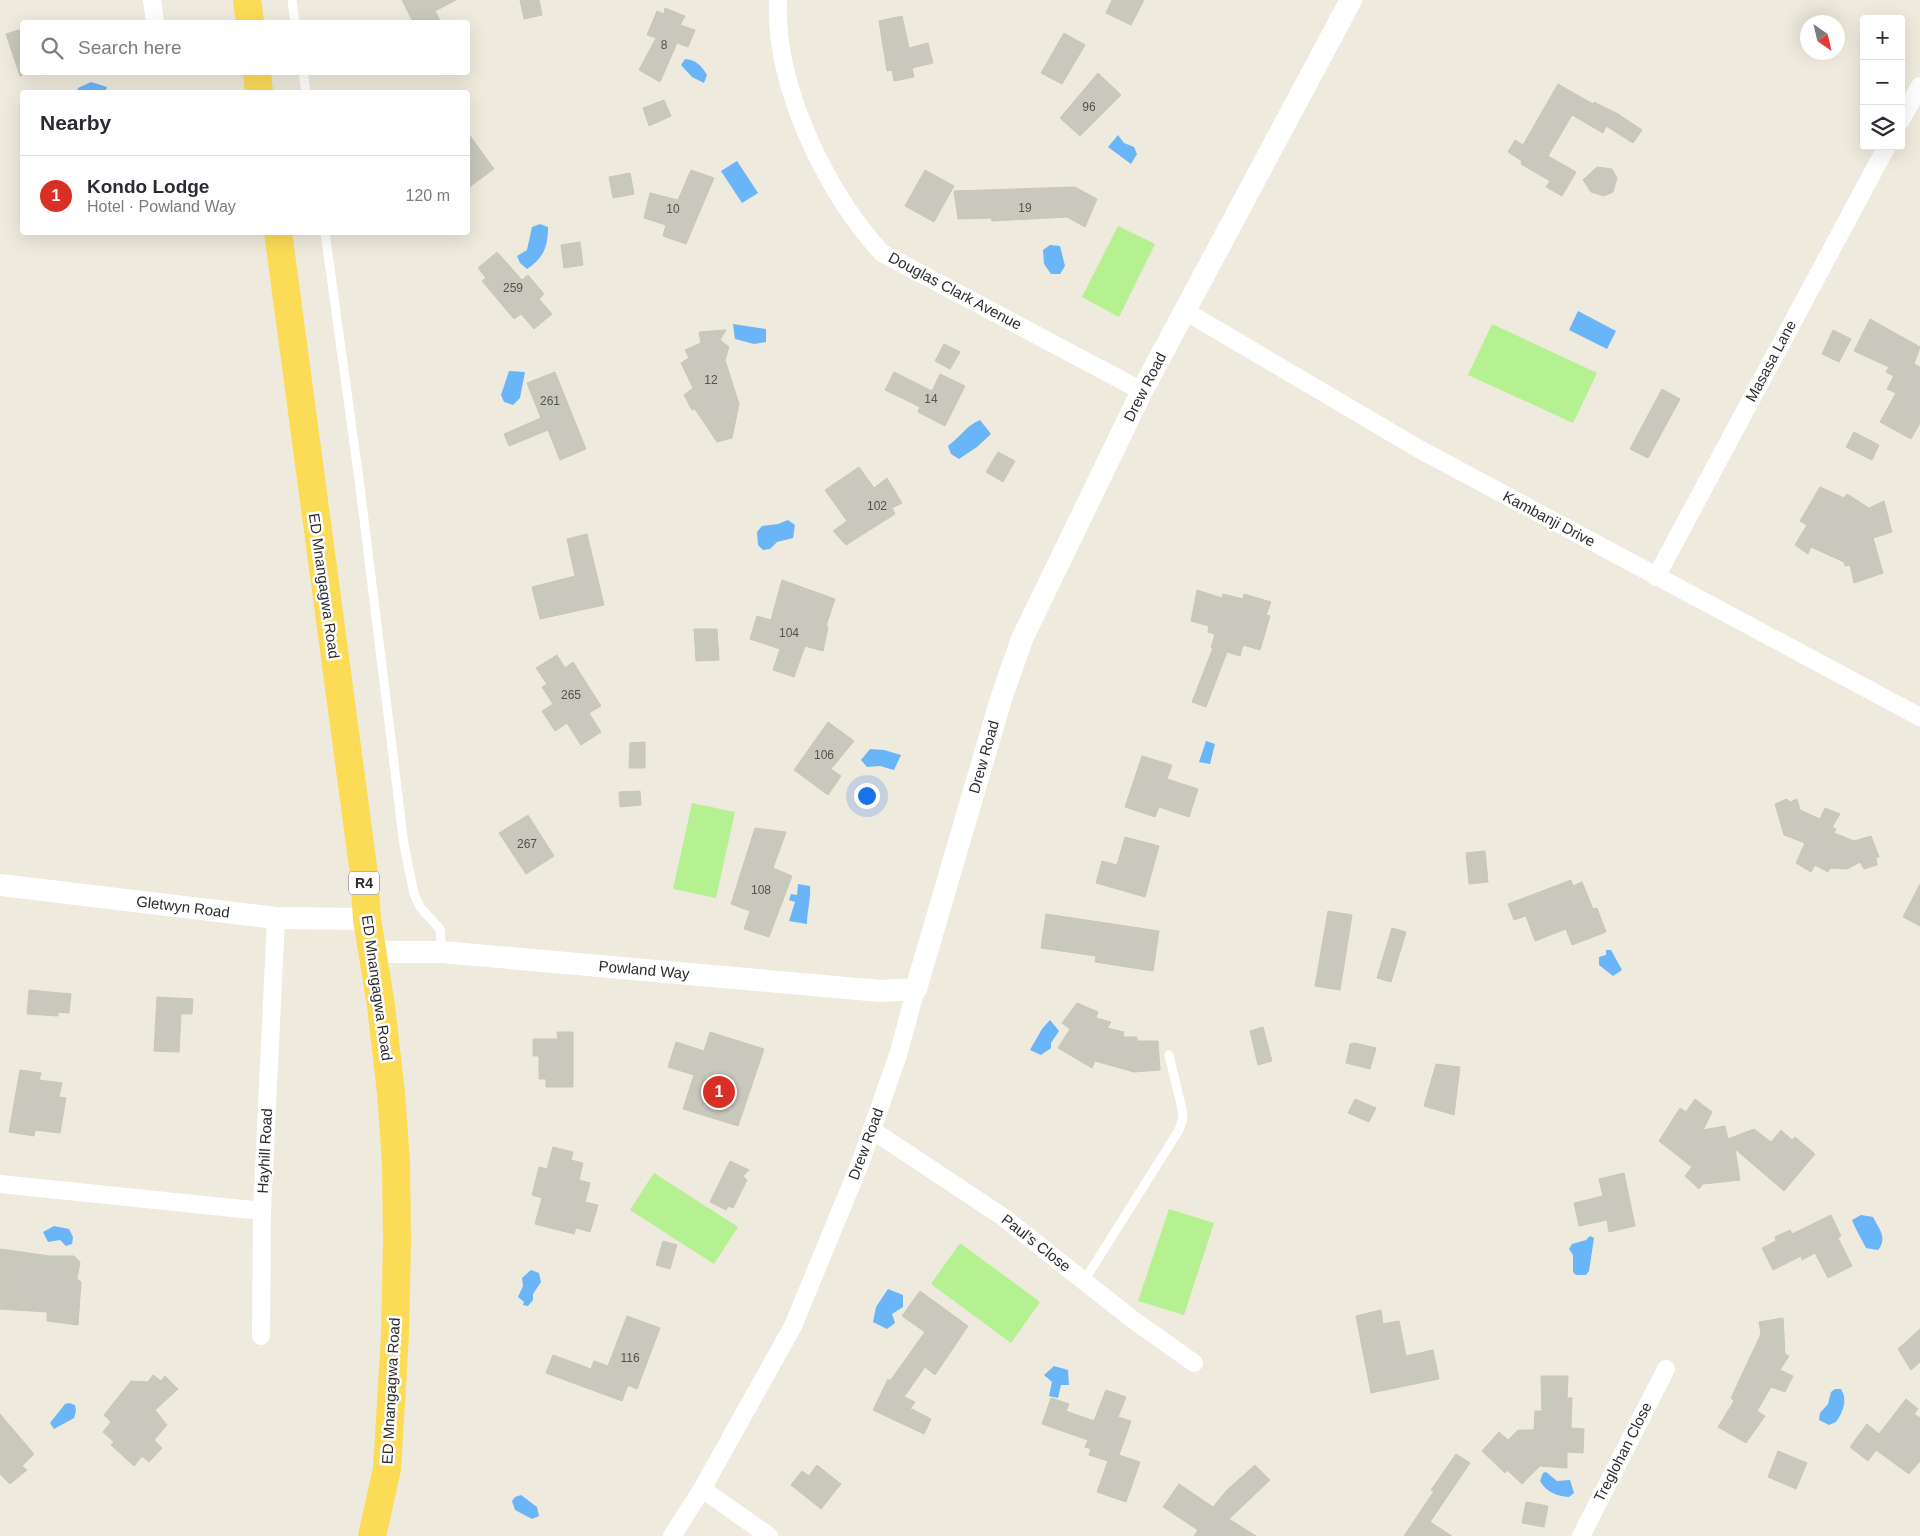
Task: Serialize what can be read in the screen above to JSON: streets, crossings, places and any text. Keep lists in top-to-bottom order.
{
  "streets": {
    "highway": ["ED Mnangagwa Road", "R4"],
    "street": [
      "Douglas Clark Avenue",
      "Masasa Lane",
      "Drew Road",
      "Kambanji Drive",
      "Gletwyn Road",
      "Powland Way",
      "Hayhill Road",
      "Paul's Close",
      "Treglohan Close"
    ]
  },
  "crossings": [
    ["Douglas Clark Avenue", "Drew Road"],
    ["Masasa Lane", "Kambanji Drive"],
    ["Drew Road", "Kambanji Drive"],
    ["Drew Road", "Powland Way"],
    ["Drew Road", "Paul's Close"],
    ["ED Mnangagwa Road", "Gletwyn Road"],
    ["ED Mnangagwa Road", "Powland Way"],
    ["Gletwyn Road", "Hayhill Road"]
  ],
  "house_numbers": [
    "8",
    "96",
    "19",
    "10",
    "259",
    "12",
    "14",
    "261",
    "102",
    "104",
    "265",
    "106",
    "267",
    "108",
    "116"
  ],
  "north": "bottom right",
  "page": {
    "map_buttons": ["+", "−"],
    "search": "Search here",
    "heading": "Nearby",
    "list": [
      {
        "mark": "1",
        "name": "Kondo Lodge",
        "note": "Hotel · Powland Way",
        "value": "120 m"
      }
    ],
    "pins": "1"
  }
}
